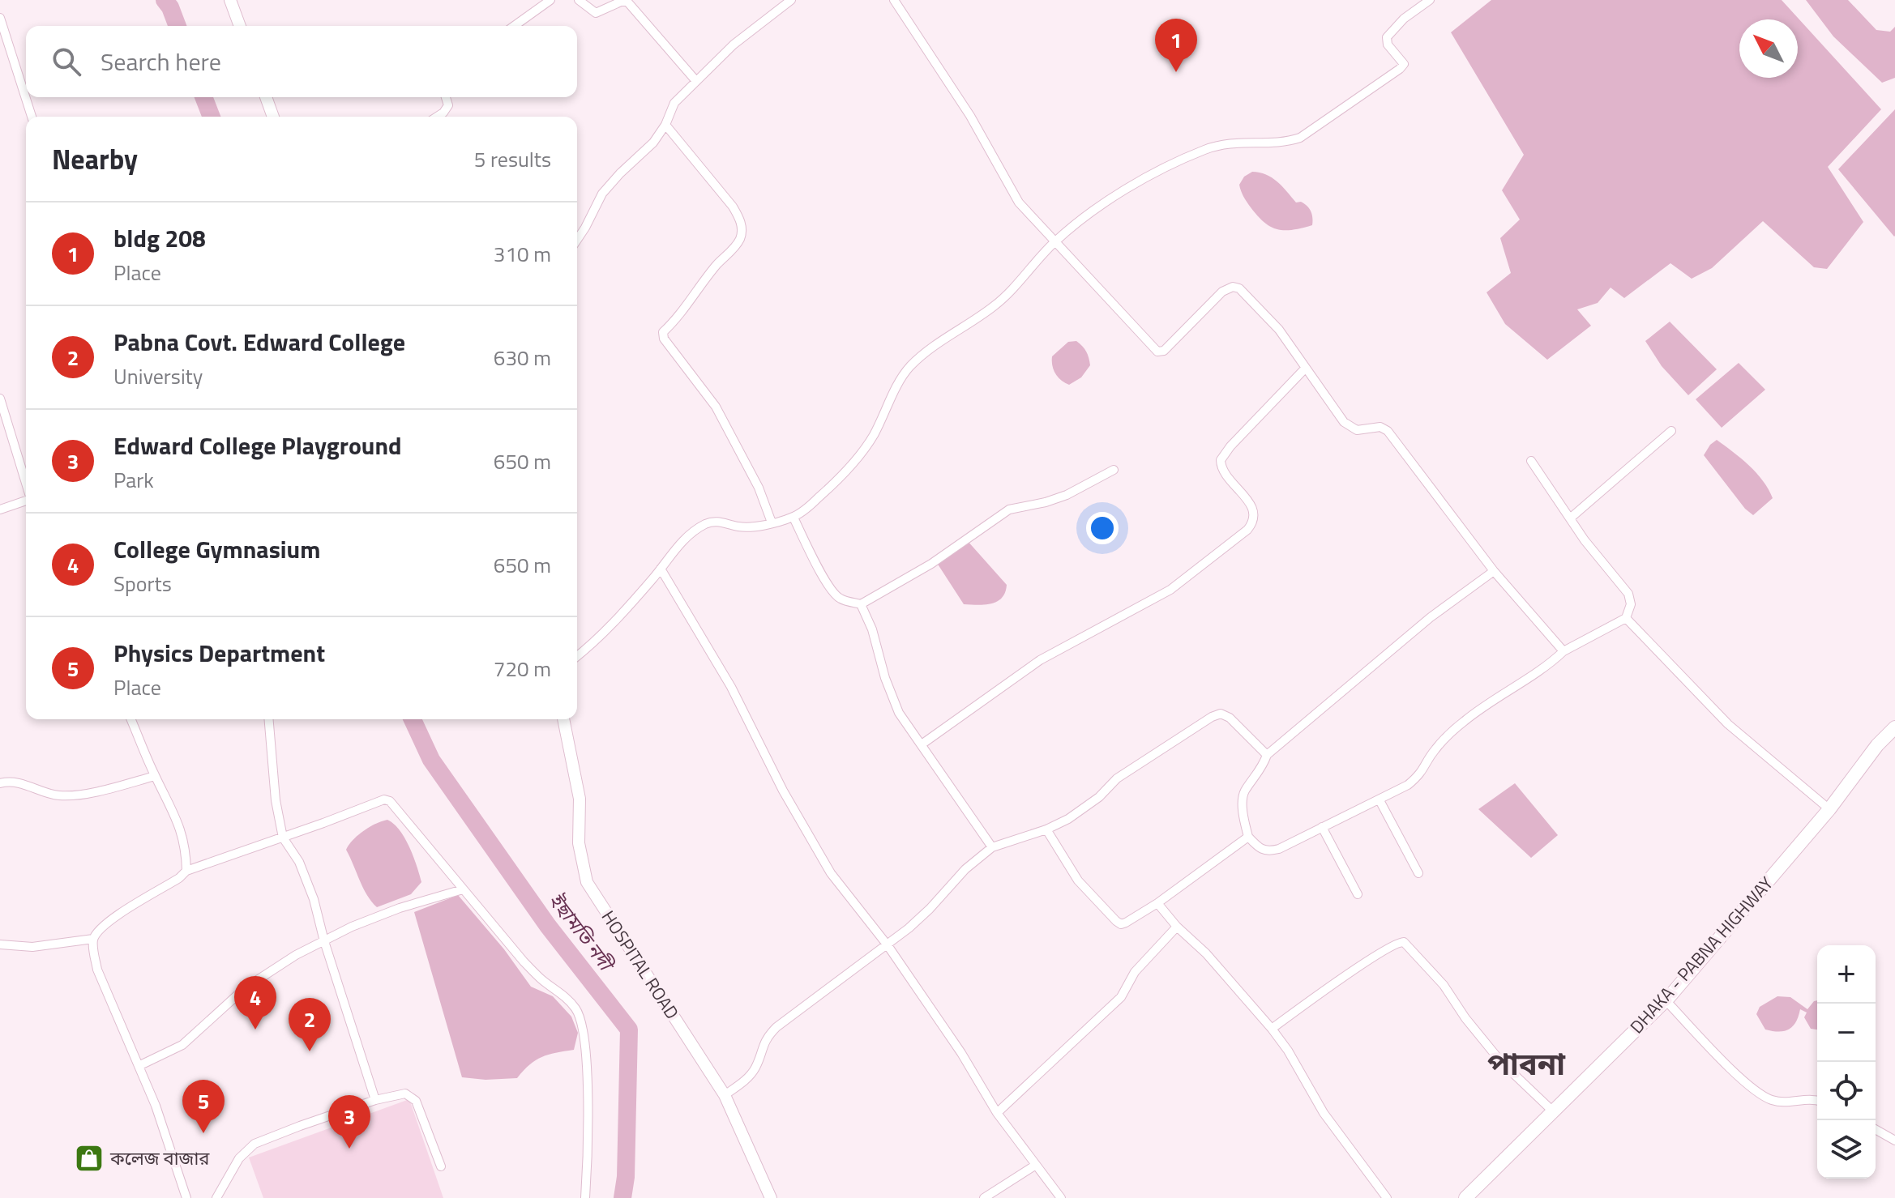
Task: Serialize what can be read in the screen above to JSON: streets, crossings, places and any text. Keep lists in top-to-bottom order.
{
  "streets": {
    "main road": ["DHAKA - PABNA HIGHWAY", "HOSPITAL ROAD"]
  },
  "districts": ["পাবনা"],
  "water": ["ইছামতি নদী"],
  "places": {
    "shop": ["কলেজ বাজার"]
  },
  "north": "top left",
  "page": {
    "pins": [
      "1",
      "4",
      "2",
      "5",
      "3"
    ],
    "search": "Search here",
    "heading": ["Nearby", "5 results"],
    "list": [
      {
        "mark": "1",
        "name": "bldg 208",
        "note": "Place",
        "value": "310 m"
      },
      {
        "mark": "2",
        "name": "Pabna Covt. Edward College",
        "note": "University",
        "value": "630 m"
      },
      {
        "mark": "3",
        "name": "Edward College Playground",
        "note": "Park",
        "value": "650 m"
      },
      {
        "mark": "4",
        "name": "College Gymnasium",
        "note": "Sports",
        "value": "650 m"
      },
      {
        "mark": "5",
        "name": "Physics Department",
        "note": "Place",
        "value": "720 m"
      }
    ],
    "map_buttons": ["+", "−"]
  }
}
